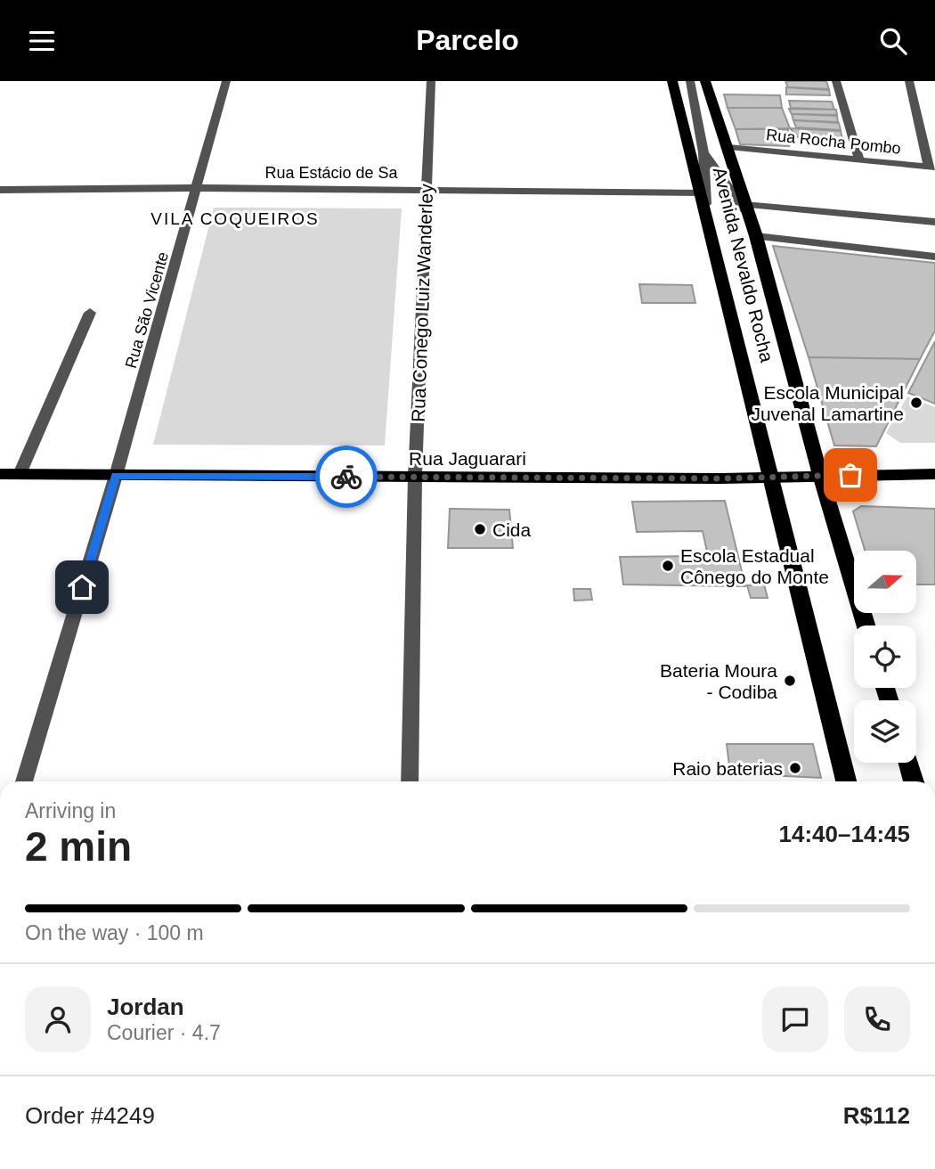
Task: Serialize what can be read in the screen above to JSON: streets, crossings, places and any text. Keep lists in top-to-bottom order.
{
  "streets": {
    "highway": ["Avenida Nevaldo Rocha"],
    "main road": ["Rua Jaguarari"],
    "street": [
      "Rua Rocha Pombo",
      "Rua Estácio de Sa",
      "Rua Conego Luiz Wanderley",
      "Rua São Vicente"
    ]
  },
  "crossings": [
    ["Rua Rocha Pombo", "Avenida Nevaldo Rocha"],
    ["Rua Estácio de Sa", "Avenida Nevaldo Rocha"],
    ["Rua Estácio de Sa", "Rua Conego Luiz Wanderley"],
    ["Rua Estácio de Sa", "Rua São Vicente"],
    ["Avenida Nevaldo Rocha", "Rua Jaguarari"],
    ["Rua Conego Luiz Wanderley", "Rua Jaguarari"],
    ["Rua São Vicente", "Rua Jaguarari"]
  ],
  "districts": ["VILA COQUEIROS"],
  "places": [
    "Escola Municipal Juvenal Lamartine",
    "Cida",
    "Escola Estadual Cônego do Monte",
    "Bateria Moura - Codiba",
    "Raio baterias"
  ],
  "north": "right",
  "page": {
    "header": "Parcelo",
    "heading": ["2 min", "Arriving in", "14:40–14:45"],
    "panel": [
      "Jordan",
      "Courier · 4.7",
      "Order #4249",
      "R$112"
    ],
    "bar": "On the way · 100 m"
  }
}
